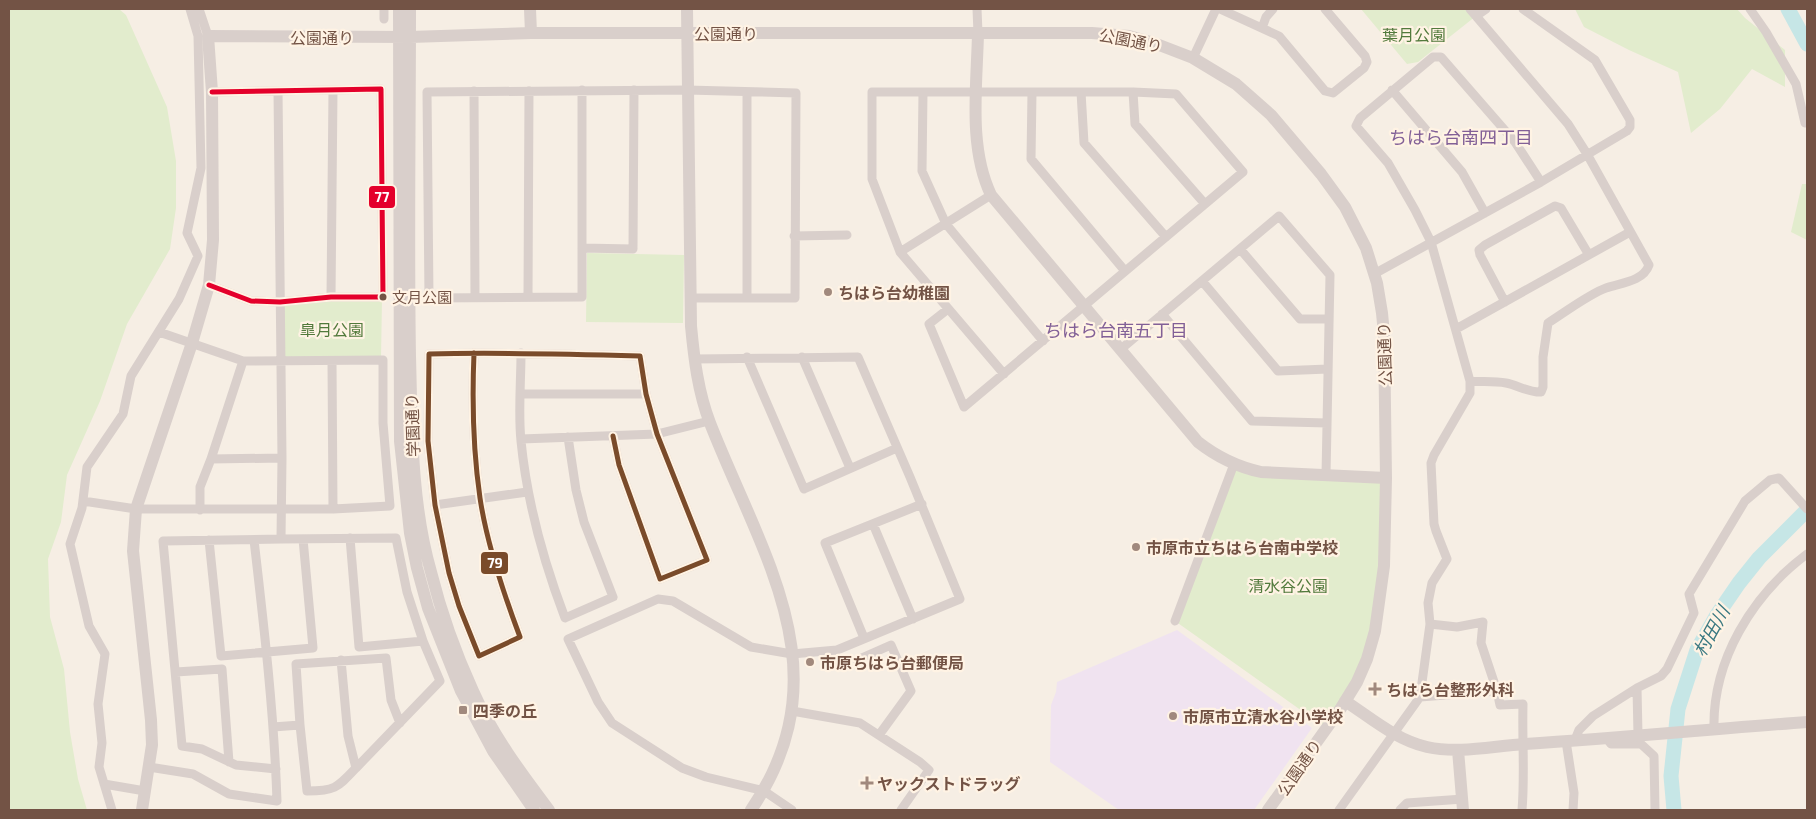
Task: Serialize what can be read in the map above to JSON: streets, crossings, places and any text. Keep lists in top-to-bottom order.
{
  "streets": {
    "street": ["公園通り", "学園通り"]
  },
  "crossings": [
    ["公園通り", "学園通り"]
  ],
  "districts": ["ちはら台南四丁目", "ちはら台南五丁目"],
  "water": ["村田川"],
  "parks": ["葉月公園", "皐月公園", "清水谷公園"],
  "places": {
    "other": [
      "ちはら台幼稚園",
      "文月公園",
      "市原市立ちはら台南中学校",
      "市原ちはら台郵便局",
      "市原市立清水谷小学校"
    ],
    "health": ["ちはら台整形外科", "ヤックストドラッグ"],
    "transit": ["四季の丘"]
  },
  "lines": ["transit line 77", "transit line 79"]
}
